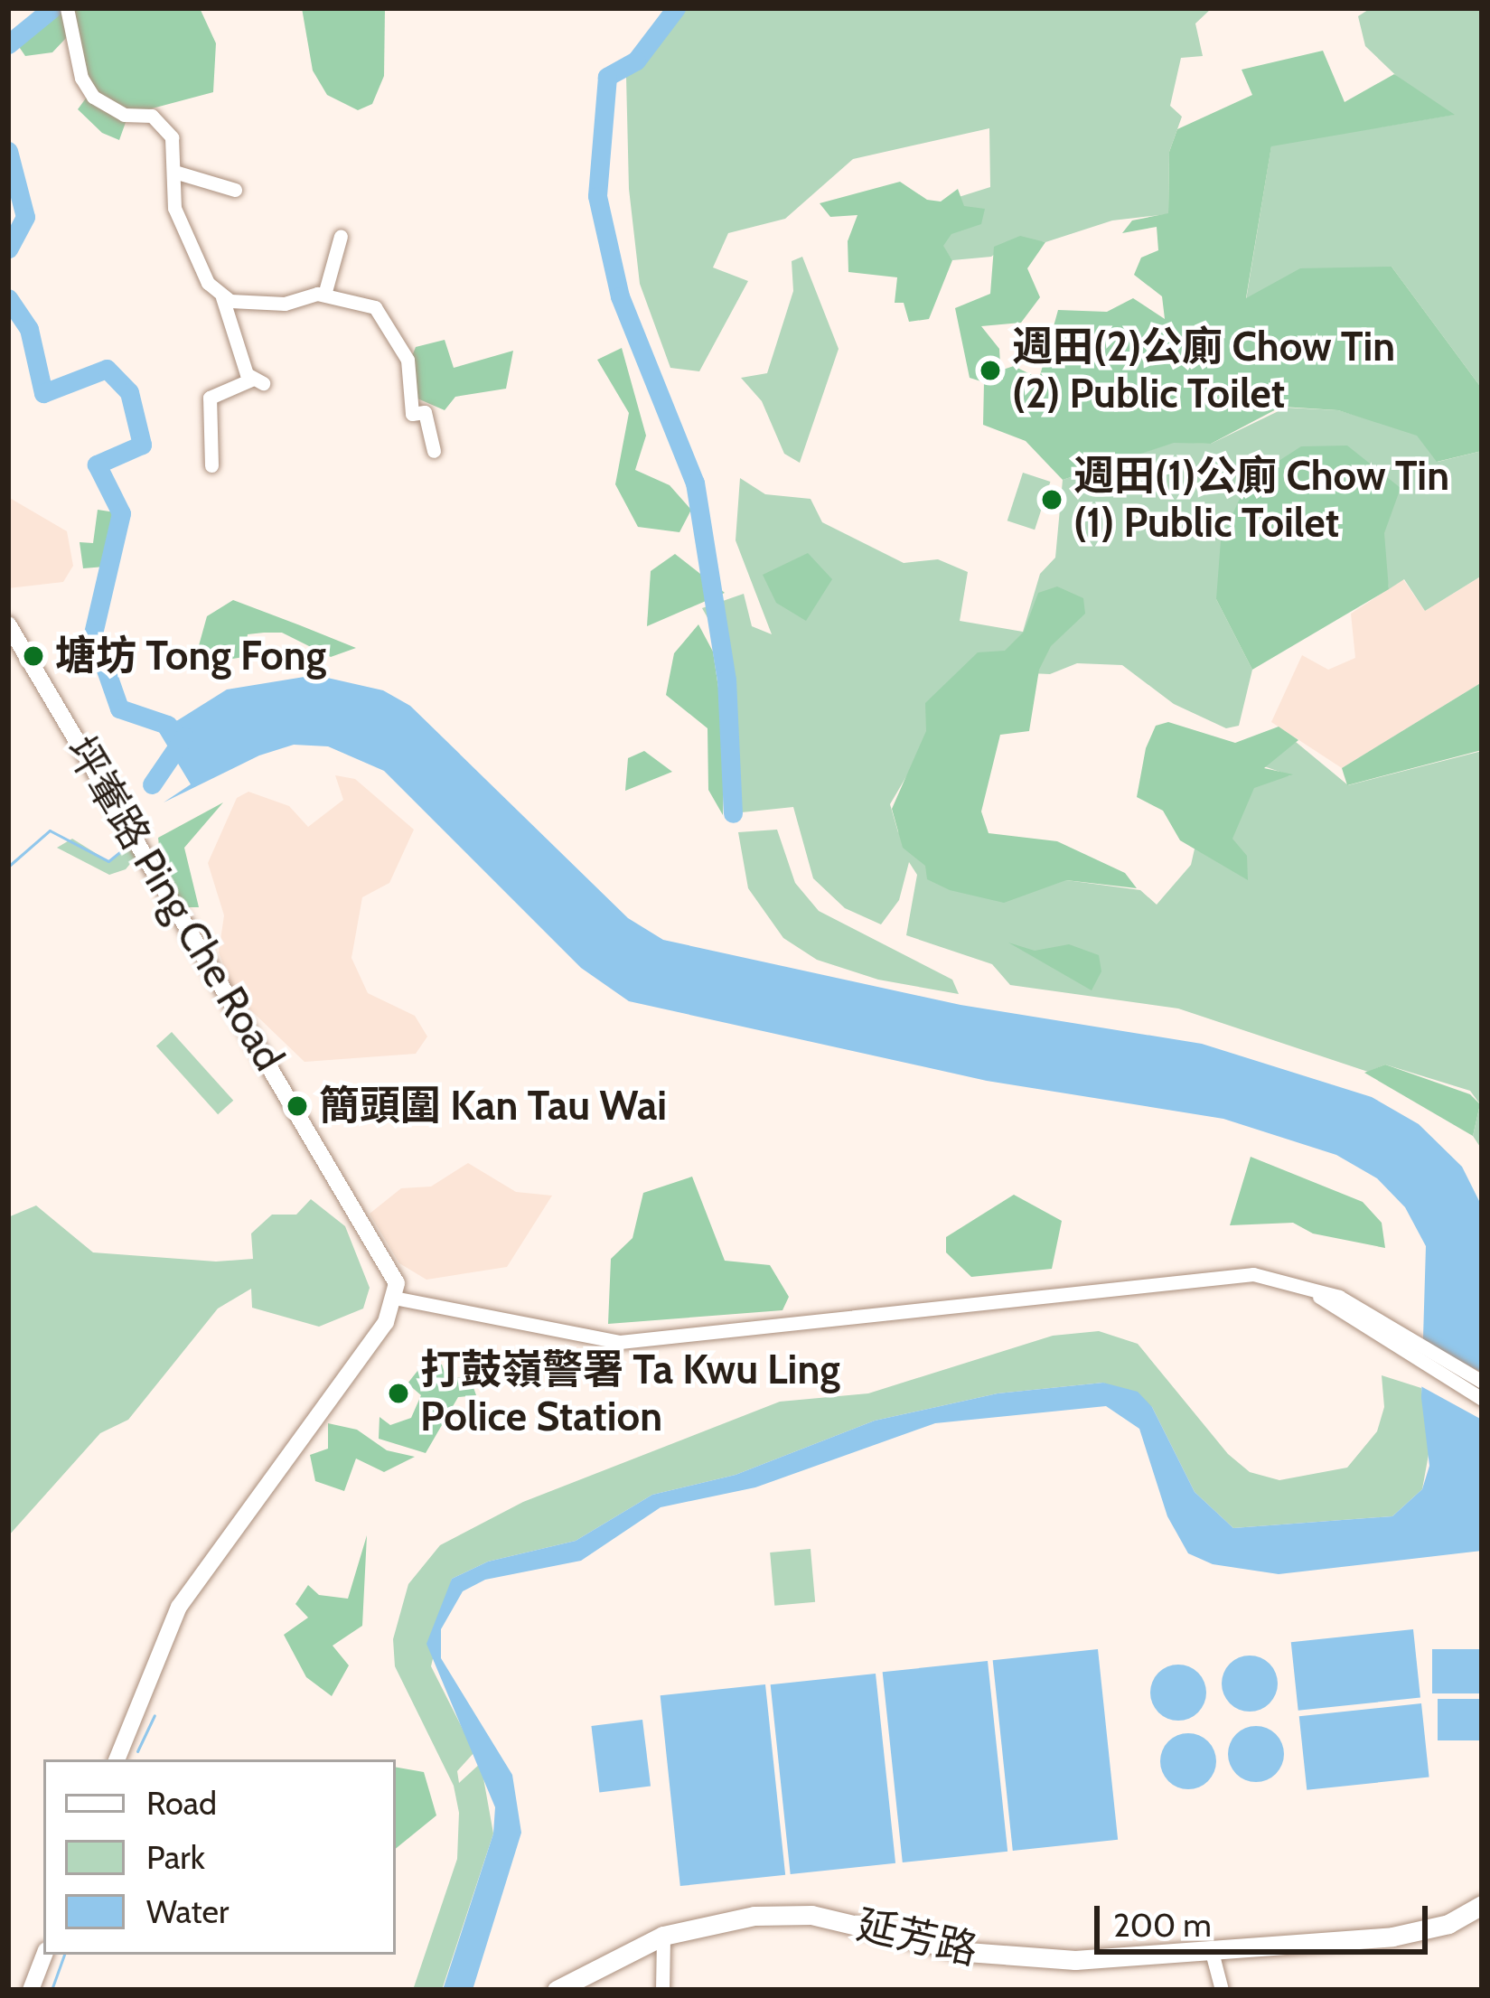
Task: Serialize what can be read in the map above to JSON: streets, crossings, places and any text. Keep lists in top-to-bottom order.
{
  "streets": {
    "main road": ["延芳路"],
    "street": ["坪輋路 Ping Che Road"]
  },
  "places": [
    "週田(2)公廁 Chow Tin (2) Public Toilet",
    "週田(1)公廁 Chow Tin (1) Public Toilet",
    "塘坊 Tong Fong",
    "簡頭圍 Kan Tau Wai",
    "打鼓嶺警署 Ta Kwu Ling Police Station"
  ],
  "legend": ["Road", "Park", "Water"],
  "scale_bar": "200 m"
}
